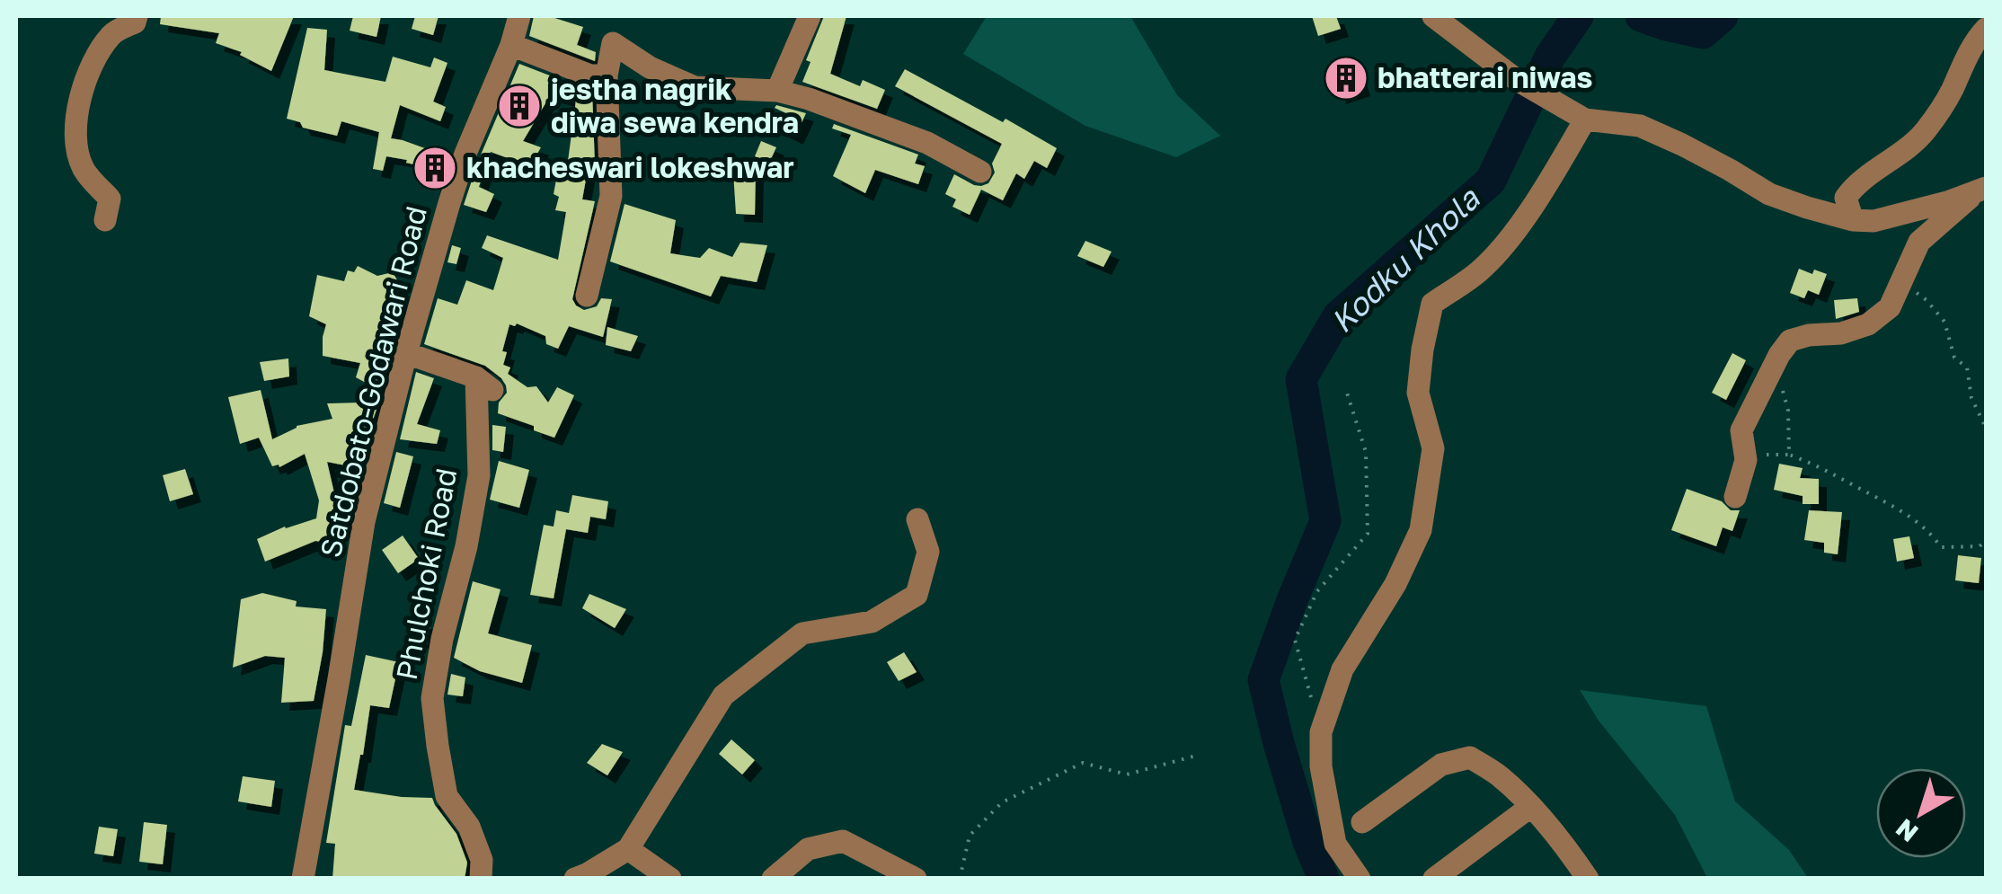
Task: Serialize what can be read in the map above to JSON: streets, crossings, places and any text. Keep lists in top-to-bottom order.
{
  "streets": {
    "street": ["Satdobato-Godawari Road", "Phulchoki Road"]
  },
  "crossings": [
    ["Satdobato-Godawari Road", "Phulchoki Road"]
  ],
  "water": ["Kodku Khola"],
  "places": {
    "building": ["bhatterai niwas", "jestha nagrik diwa sewa kendra", "khacheswari lokeshwar"]
  },
  "north": "bottom left"
}
